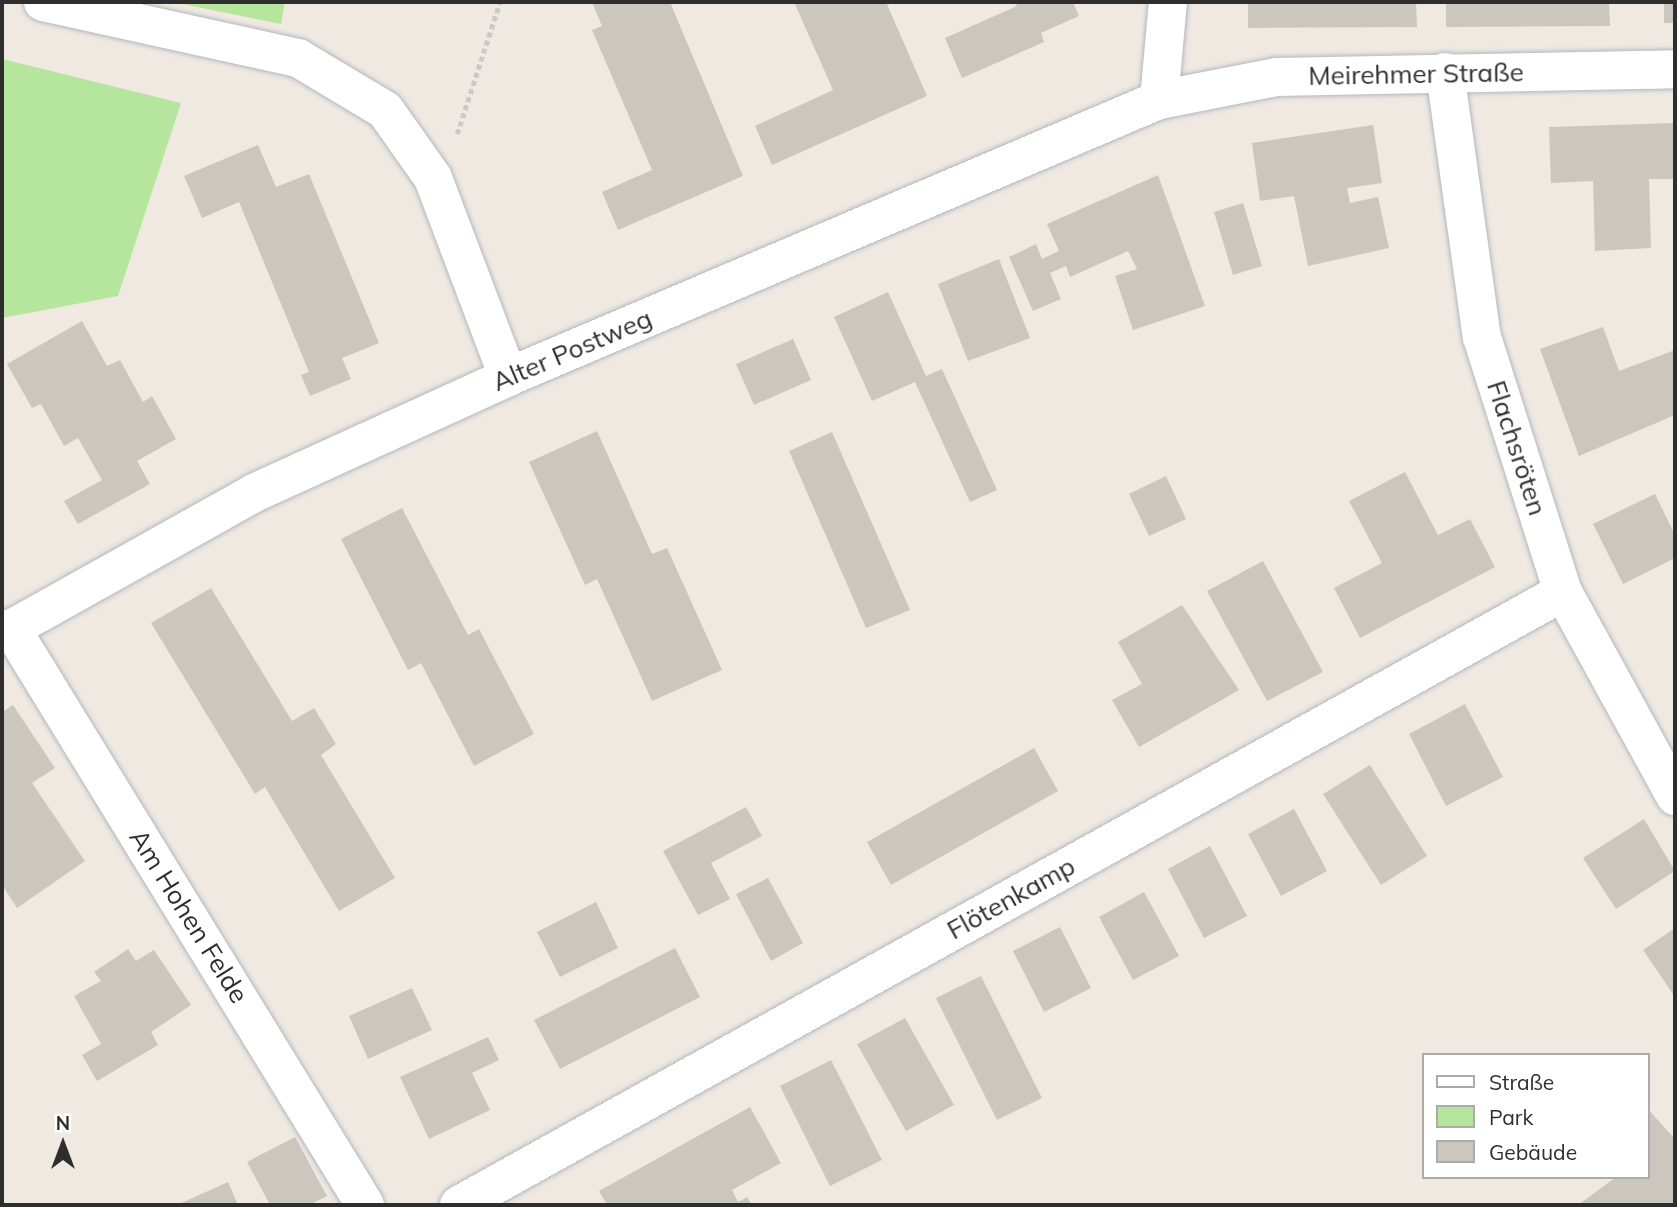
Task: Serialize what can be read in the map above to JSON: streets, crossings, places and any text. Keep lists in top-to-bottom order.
{
  "streets": {
    "street": [
      "Meirehmer Straße",
      "Alter Postweg",
      "Flachsröten",
      "Flötenkamp",
      "Am Hohen Felde"
    ]
  },
  "crossings": [
    ["Meirehmer Straße", "Alter Postweg"],
    ["Meirehmer Straße", "Flachsröten"],
    ["Alter Postweg", "Am Hohen Felde"],
    ["Flachsröten", "Flötenkamp"]
  ],
  "legend": ["Straße", "Park", "Gebäude"],
  "north": "top"
}
